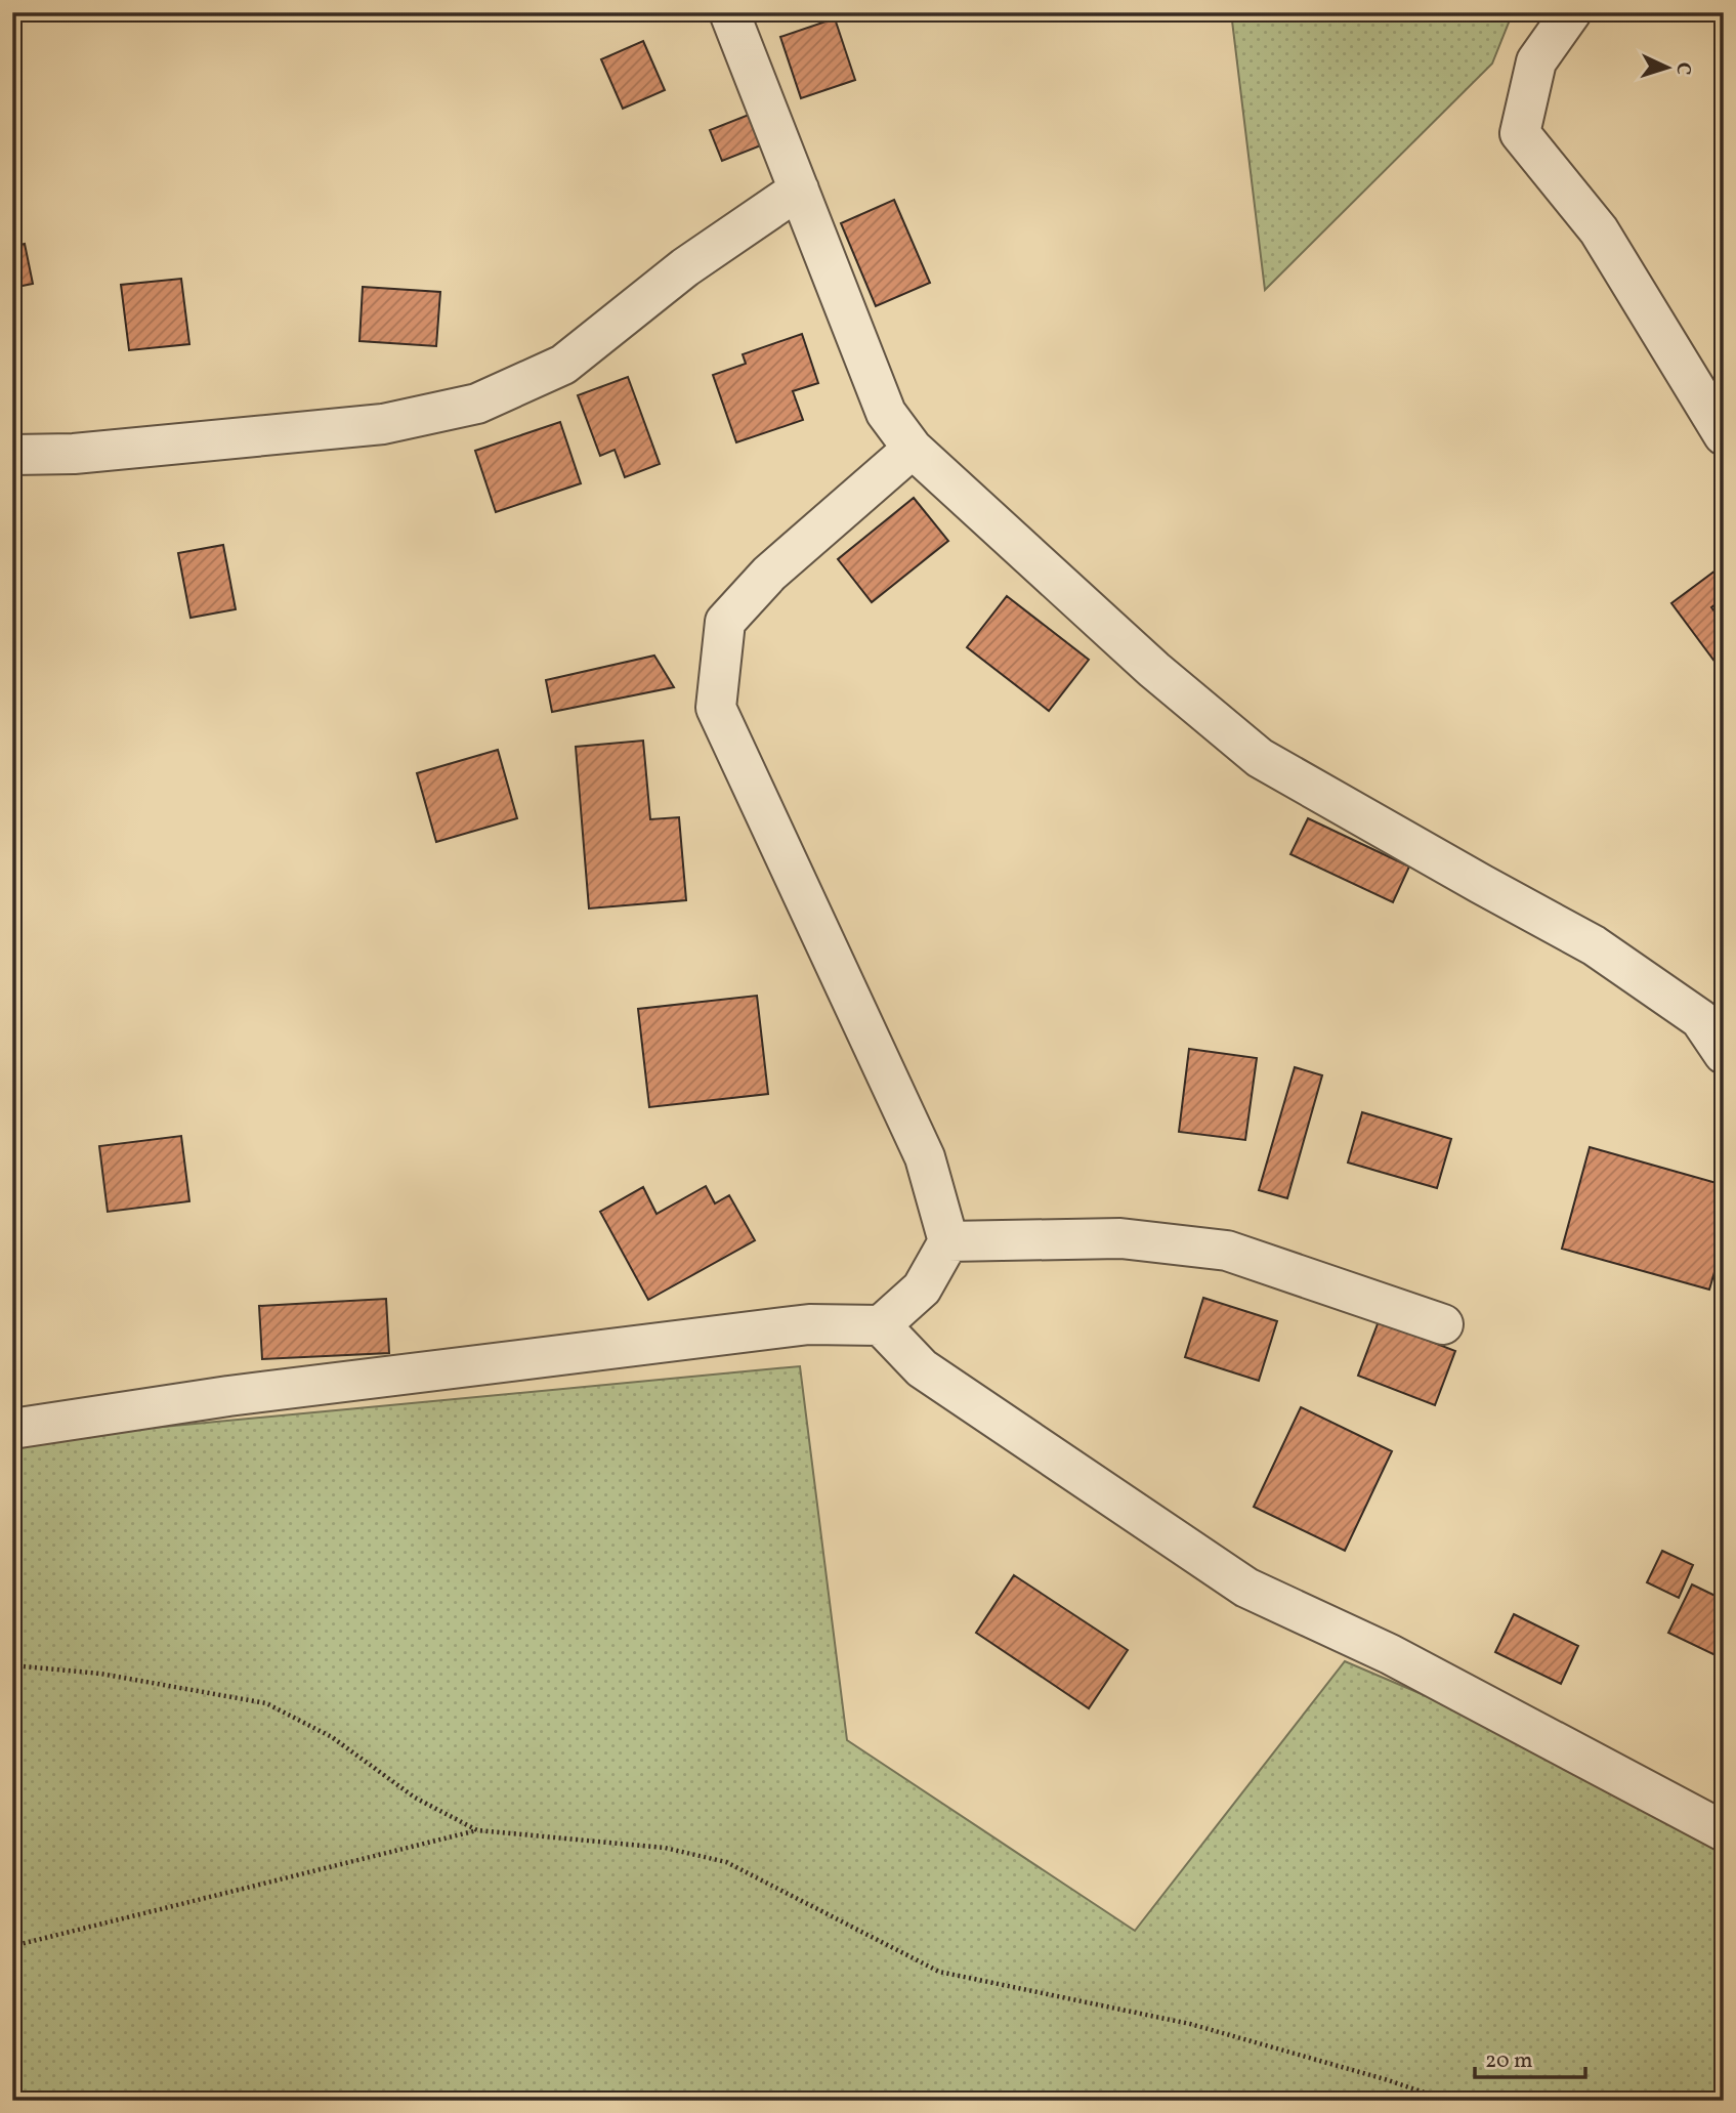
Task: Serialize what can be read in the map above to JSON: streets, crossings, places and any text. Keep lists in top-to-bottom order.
{
  "scale_bar": "20 m",
  "north": "right"
}
